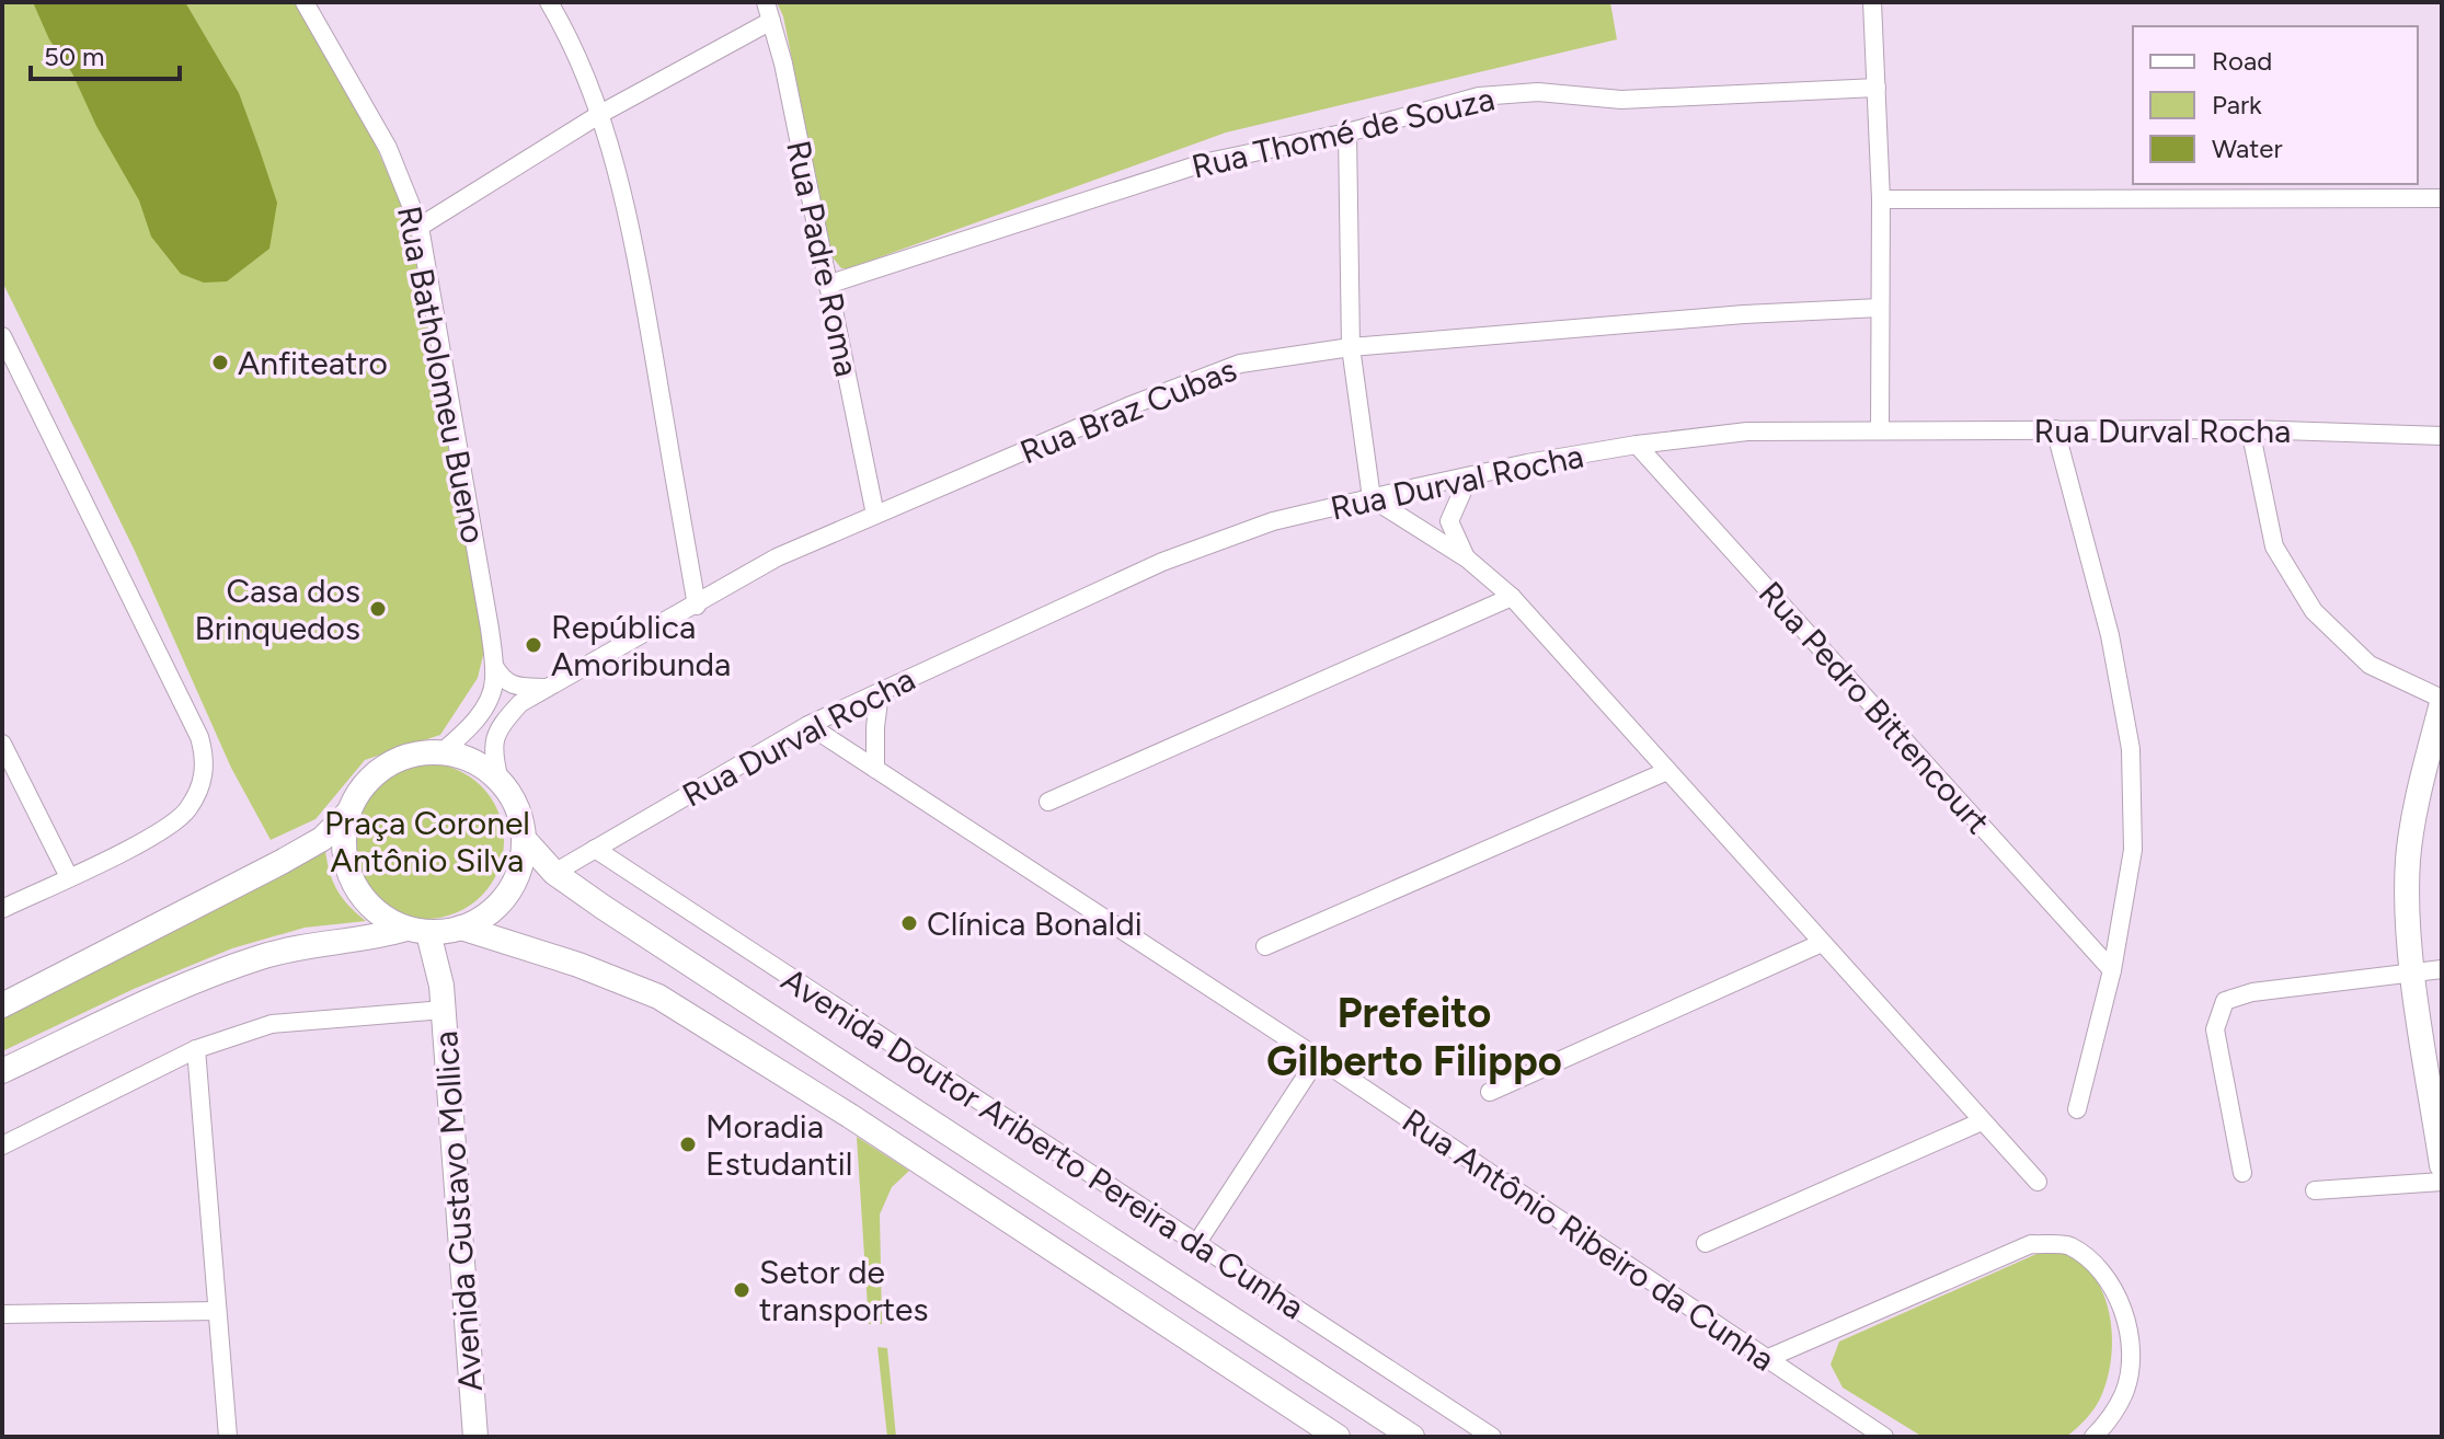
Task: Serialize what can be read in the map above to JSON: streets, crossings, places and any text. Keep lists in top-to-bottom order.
{
  "streets": {
    "main road": ["Avenida Doutor Ariberto Pereira da Cunha", "Avenida Gustavo Mollica"],
    "street": [
      "Rua Thomé de Souza",
      "Rua Padre Roma",
      "Rua Batholomeu Bueno",
      "Rua Braz Cubas",
      "Rua Durval Rocha",
      "Rua Pedro Bittencourt",
      "Rua Antônio Ribeiro da Cunha"
    ]
  },
  "crossings": [
    ["Rua Thomé de Souza", "Rua Padre Roma"],
    ["Rua Padre Roma", "Rua Braz Cubas"],
    ["Rua Batholomeu Bueno", "Rua Braz Cubas"],
    ["Rua Batholomeu Bueno", "Avenida Doutor Ariberto Pereira da Cunha"],
    ["Rua Batholomeu Bueno", "Avenida Gustavo Mollica"],
    ["Rua Braz Cubas", "Avenida Doutor Ariberto Pereira da Cunha"],
    ["Rua Braz Cubas", "Avenida Gustavo Mollica"],
    ["Rua Durval Rocha", "Rua Pedro Bittencourt"],
    ["Rua Durval Rocha", "Avenida Doutor Ariberto Pereira da Cunha"],
    ["Rua Durval Rocha", "Rua Antônio Ribeiro da Cunha"],
    ["Avenida Doutor Ariberto Pereira da Cunha", "Avenida Gustavo Mollica"]
  ],
  "districts": ["Prefeito Gilberto Filippo"],
  "parks": ["Praça Coronel Antônio Silva"],
  "places": [
    "Anfiteatro",
    "Casa dos Brinquedos",
    "República Amoribunda",
    "Clínica Bonaldi",
    "Moradia Estudantil",
    "Setor de transportes"
  ],
  "legend": ["Road", "Park", "Water"],
  "scale_bar": "50 m"
}
